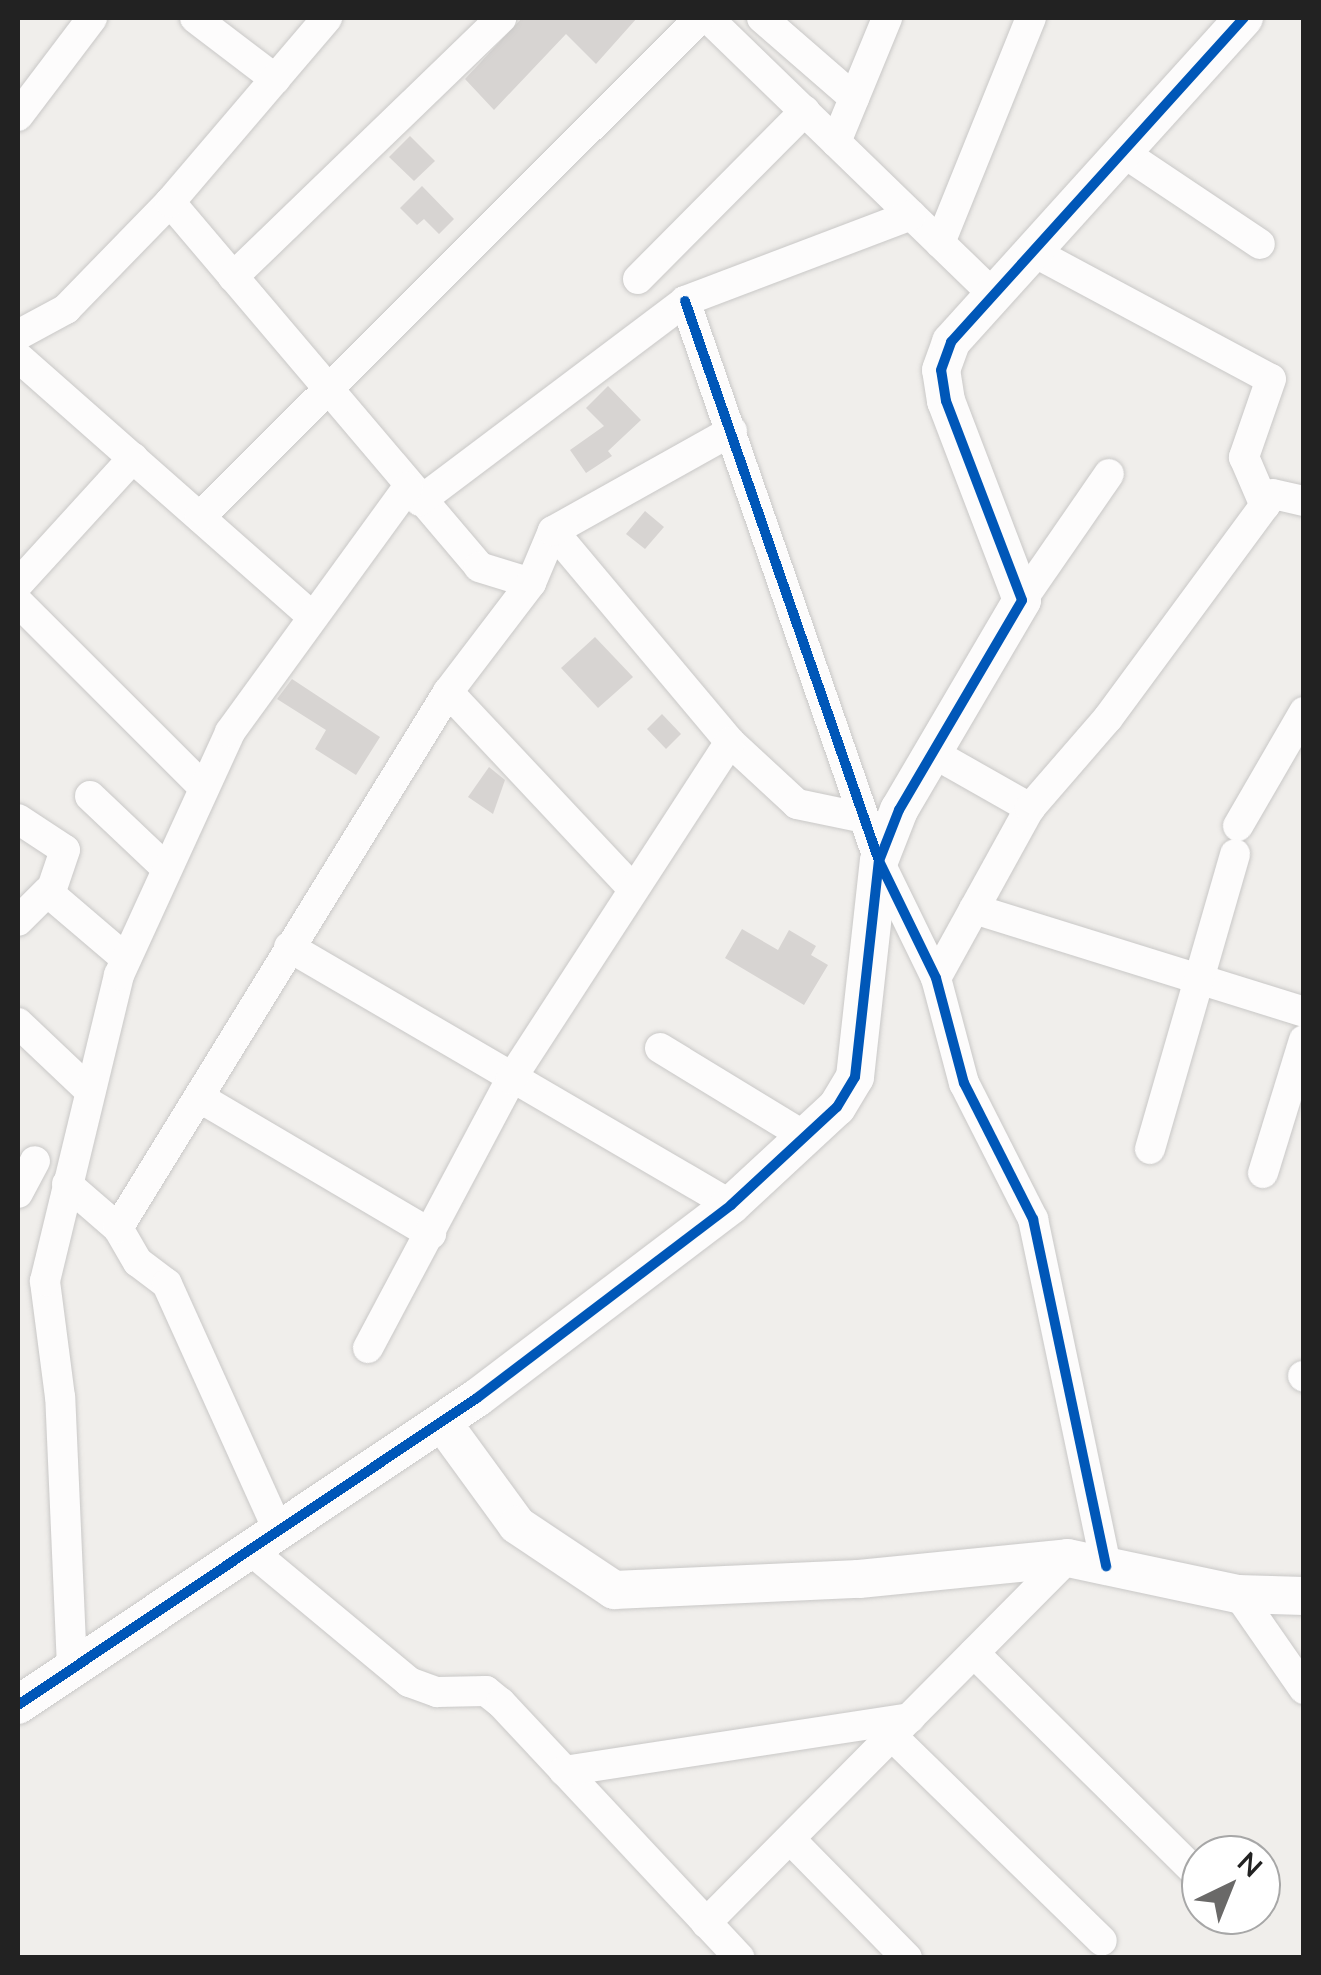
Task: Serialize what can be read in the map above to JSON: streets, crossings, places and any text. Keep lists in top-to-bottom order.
{
  "north": "top right"
}
